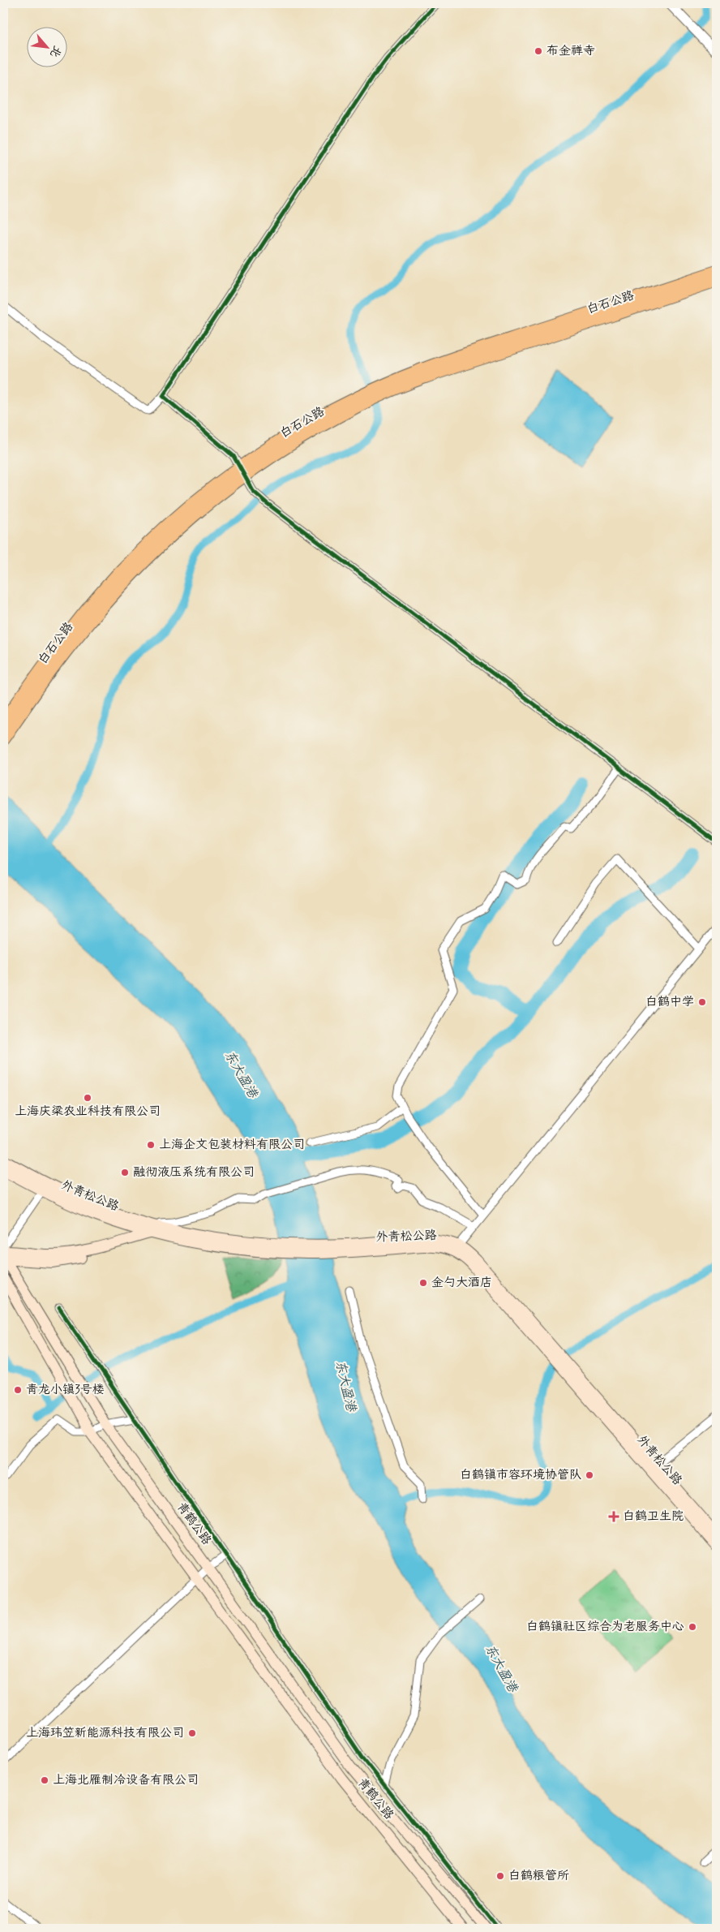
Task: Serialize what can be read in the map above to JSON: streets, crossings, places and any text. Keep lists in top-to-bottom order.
{
  "streets": {
    "main road": ["白石公路", "外青松公路", "青鹤公路"]
  },
  "water": ["东大盈港"],
  "places": {
    "other": [
      "布金禅寺",
      "白鹤中学",
      "上海庆梁农业科技有限公司",
      "上海企文包装材料有限公司",
      "融彻液压系统有限公司",
      "金勺大酒店",
      "青龙小镇3号楼",
      "白鹤镇市容环境协管队",
      "白鹤镇社区综合为老服务中心",
      "上海玮笠新能源科技有限公司",
      "上海北雁制冷设备有限公司",
      "白鹤粮管所"
    ],
    "health": ["白鹤卫生院"]
  },
  "north": "bottom right"
}
